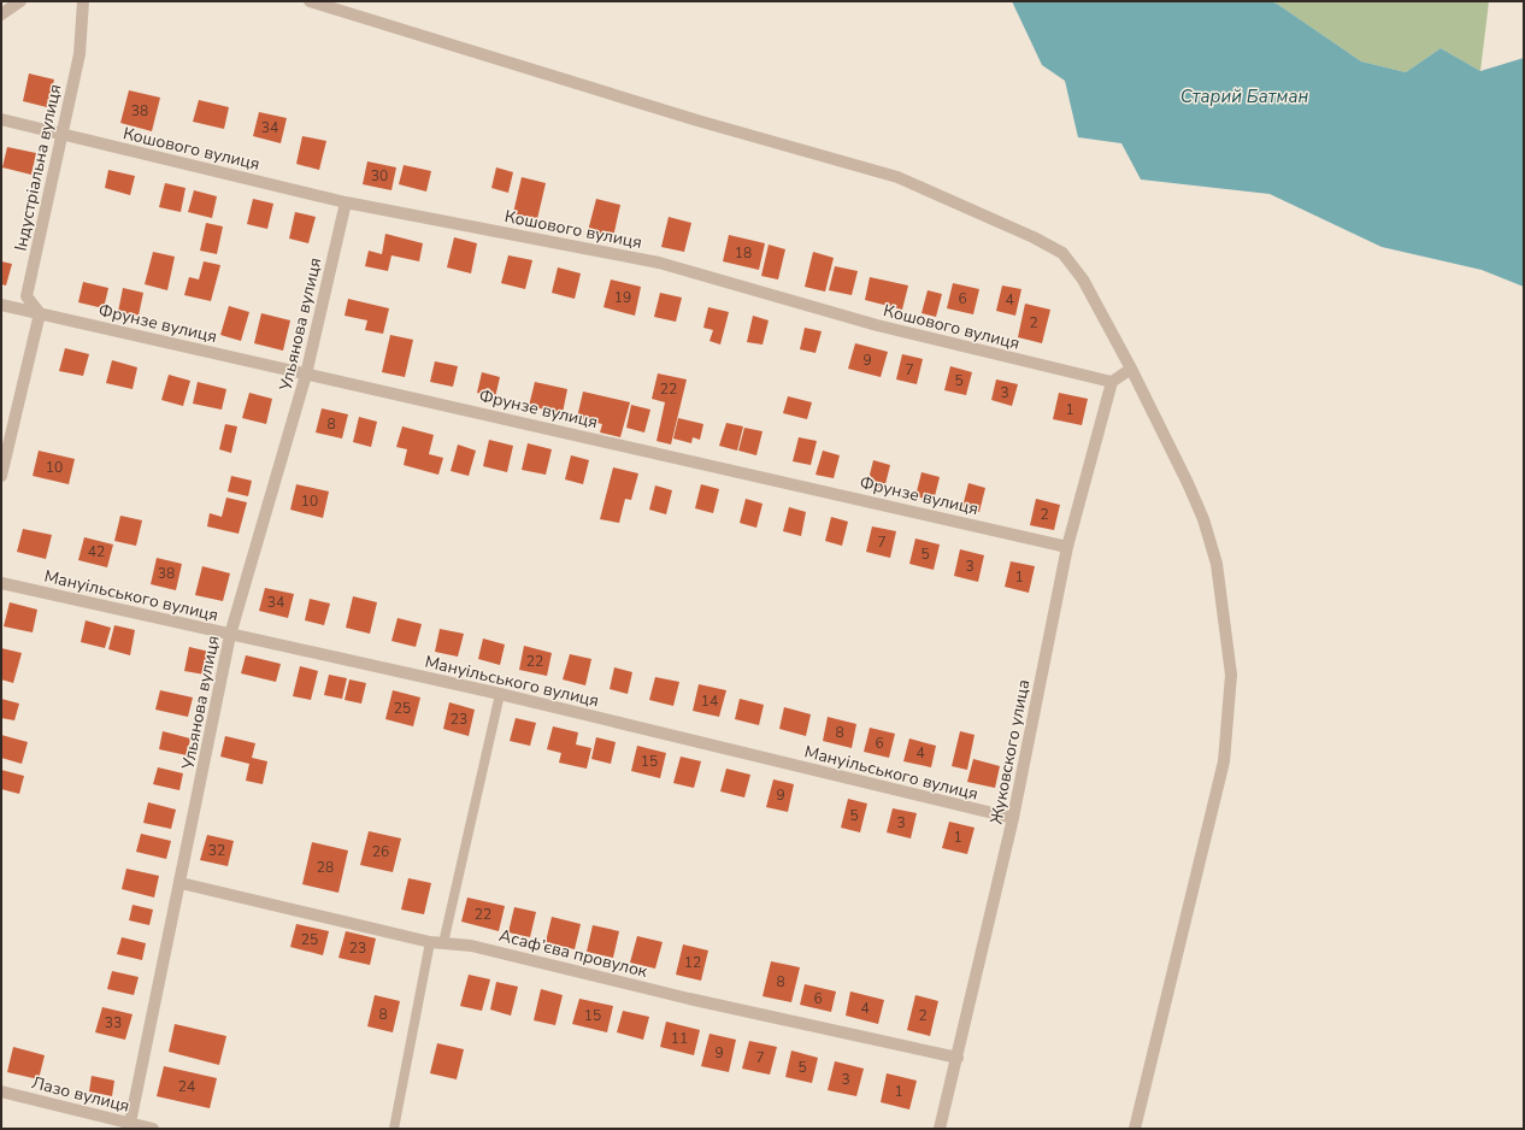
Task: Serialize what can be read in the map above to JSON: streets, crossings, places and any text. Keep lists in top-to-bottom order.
{
  "streets": {
    "street": [
      "Кошового вулиця",
      "Індустріальна вулиця",
      "Фрунзе вулиця",
      "Ульянова вулиця",
      "Мануільського вулиця",
      "Жуковского улица",
      "Асаф’єва провулок",
      "Лазо вулиця"
    ]
  },
  "crossings": [
    ["Кошового вулиця", "Індустріальна вулиця"],
    ["Кошового вулиця", "Ульянова вулиця"],
    ["Кошового вулиця", "Жуковского улица"],
    ["Індустріальна вулиця", "Фрунзе вулиця"],
    ["Фрунзе вулиця", "Ульянова вулиця"],
    ["Фрунзе вулиця", "Жуковского улица"],
    ["Ульянова вулиця", "Мануільського вулиця"],
    ["Ульянова вулиця", "Асаф’єва провулок"],
    ["Ульянова вулиця", "Лазо вулиця"],
    ["Мануільського вулиця", "Жуковского улица"],
    ["Жуковского улица", "Асаф’єва провулок"]
  ],
  "water": ["Старий Батман"],
  "house_numbers": [
    "38",
    "34",
    "30",
    "18",
    "19",
    "6",
    "4",
    "2",
    "9",
    "7",
    "5",
    "22",
    "3",
    "1",
    "8",
    "10",
    "10",
    "2",
    "7",
    "42",
    "5",
    "3",
    "38",
    "1",
    "34",
    "22",
    "14",
    "25",
    "23",
    "8",
    "6",
    "4",
    "15",
    "9",
    "5",
    "3",
    "1",
    "32",
    "26",
    "28",
    "22",
    "25",
    "23",
    "12",
    "8",
    "6",
    "4",
    "8",
    "15",
    "2",
    "33",
    "11",
    "9",
    "7",
    "5",
    "3",
    "24",
    "1"
  ]
}
